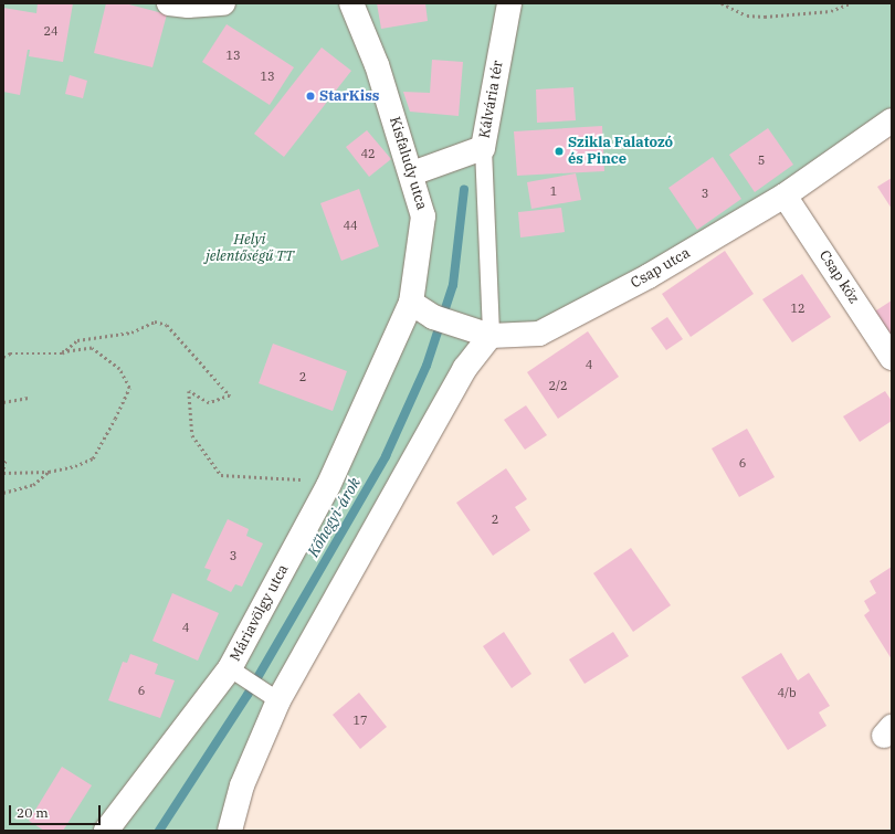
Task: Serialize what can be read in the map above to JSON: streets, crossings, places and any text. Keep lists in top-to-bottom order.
{
  "streets": {
    "street": [
      "Kálvária tér",
      "Kisfaludy utca",
      "Csap utca",
      "Csap köz",
      "Máriavölgy utca"
    ]
  },
  "crossings": [
    ["Kálvária tér", "Kisfaludy utca"],
    ["Kisfaludy utca", "Csap utca"],
    ["Kisfaludy utca", "Máriavölgy utca"],
    ["Csap utca", "Csap köz"],
    ["Csap utca", "Máriavölgy utca"]
  ],
  "water": ["Kőhegyi-árok"],
  "parks": ["Helyi jelentőségű TT"],
  "places": ["StarKiss", "Szikla Falatozó és Pince"],
  "house_numbers": [
    "24",
    "13",
    "13",
    "42",
    "5",
    "1",
    "3",
    "44",
    "12",
    "4",
    "2",
    "2/2",
    "6",
    "2",
    "3",
    "4",
    "6",
    "4/b",
    "17"
  ],
  "scale_bar": "20 m"
}
